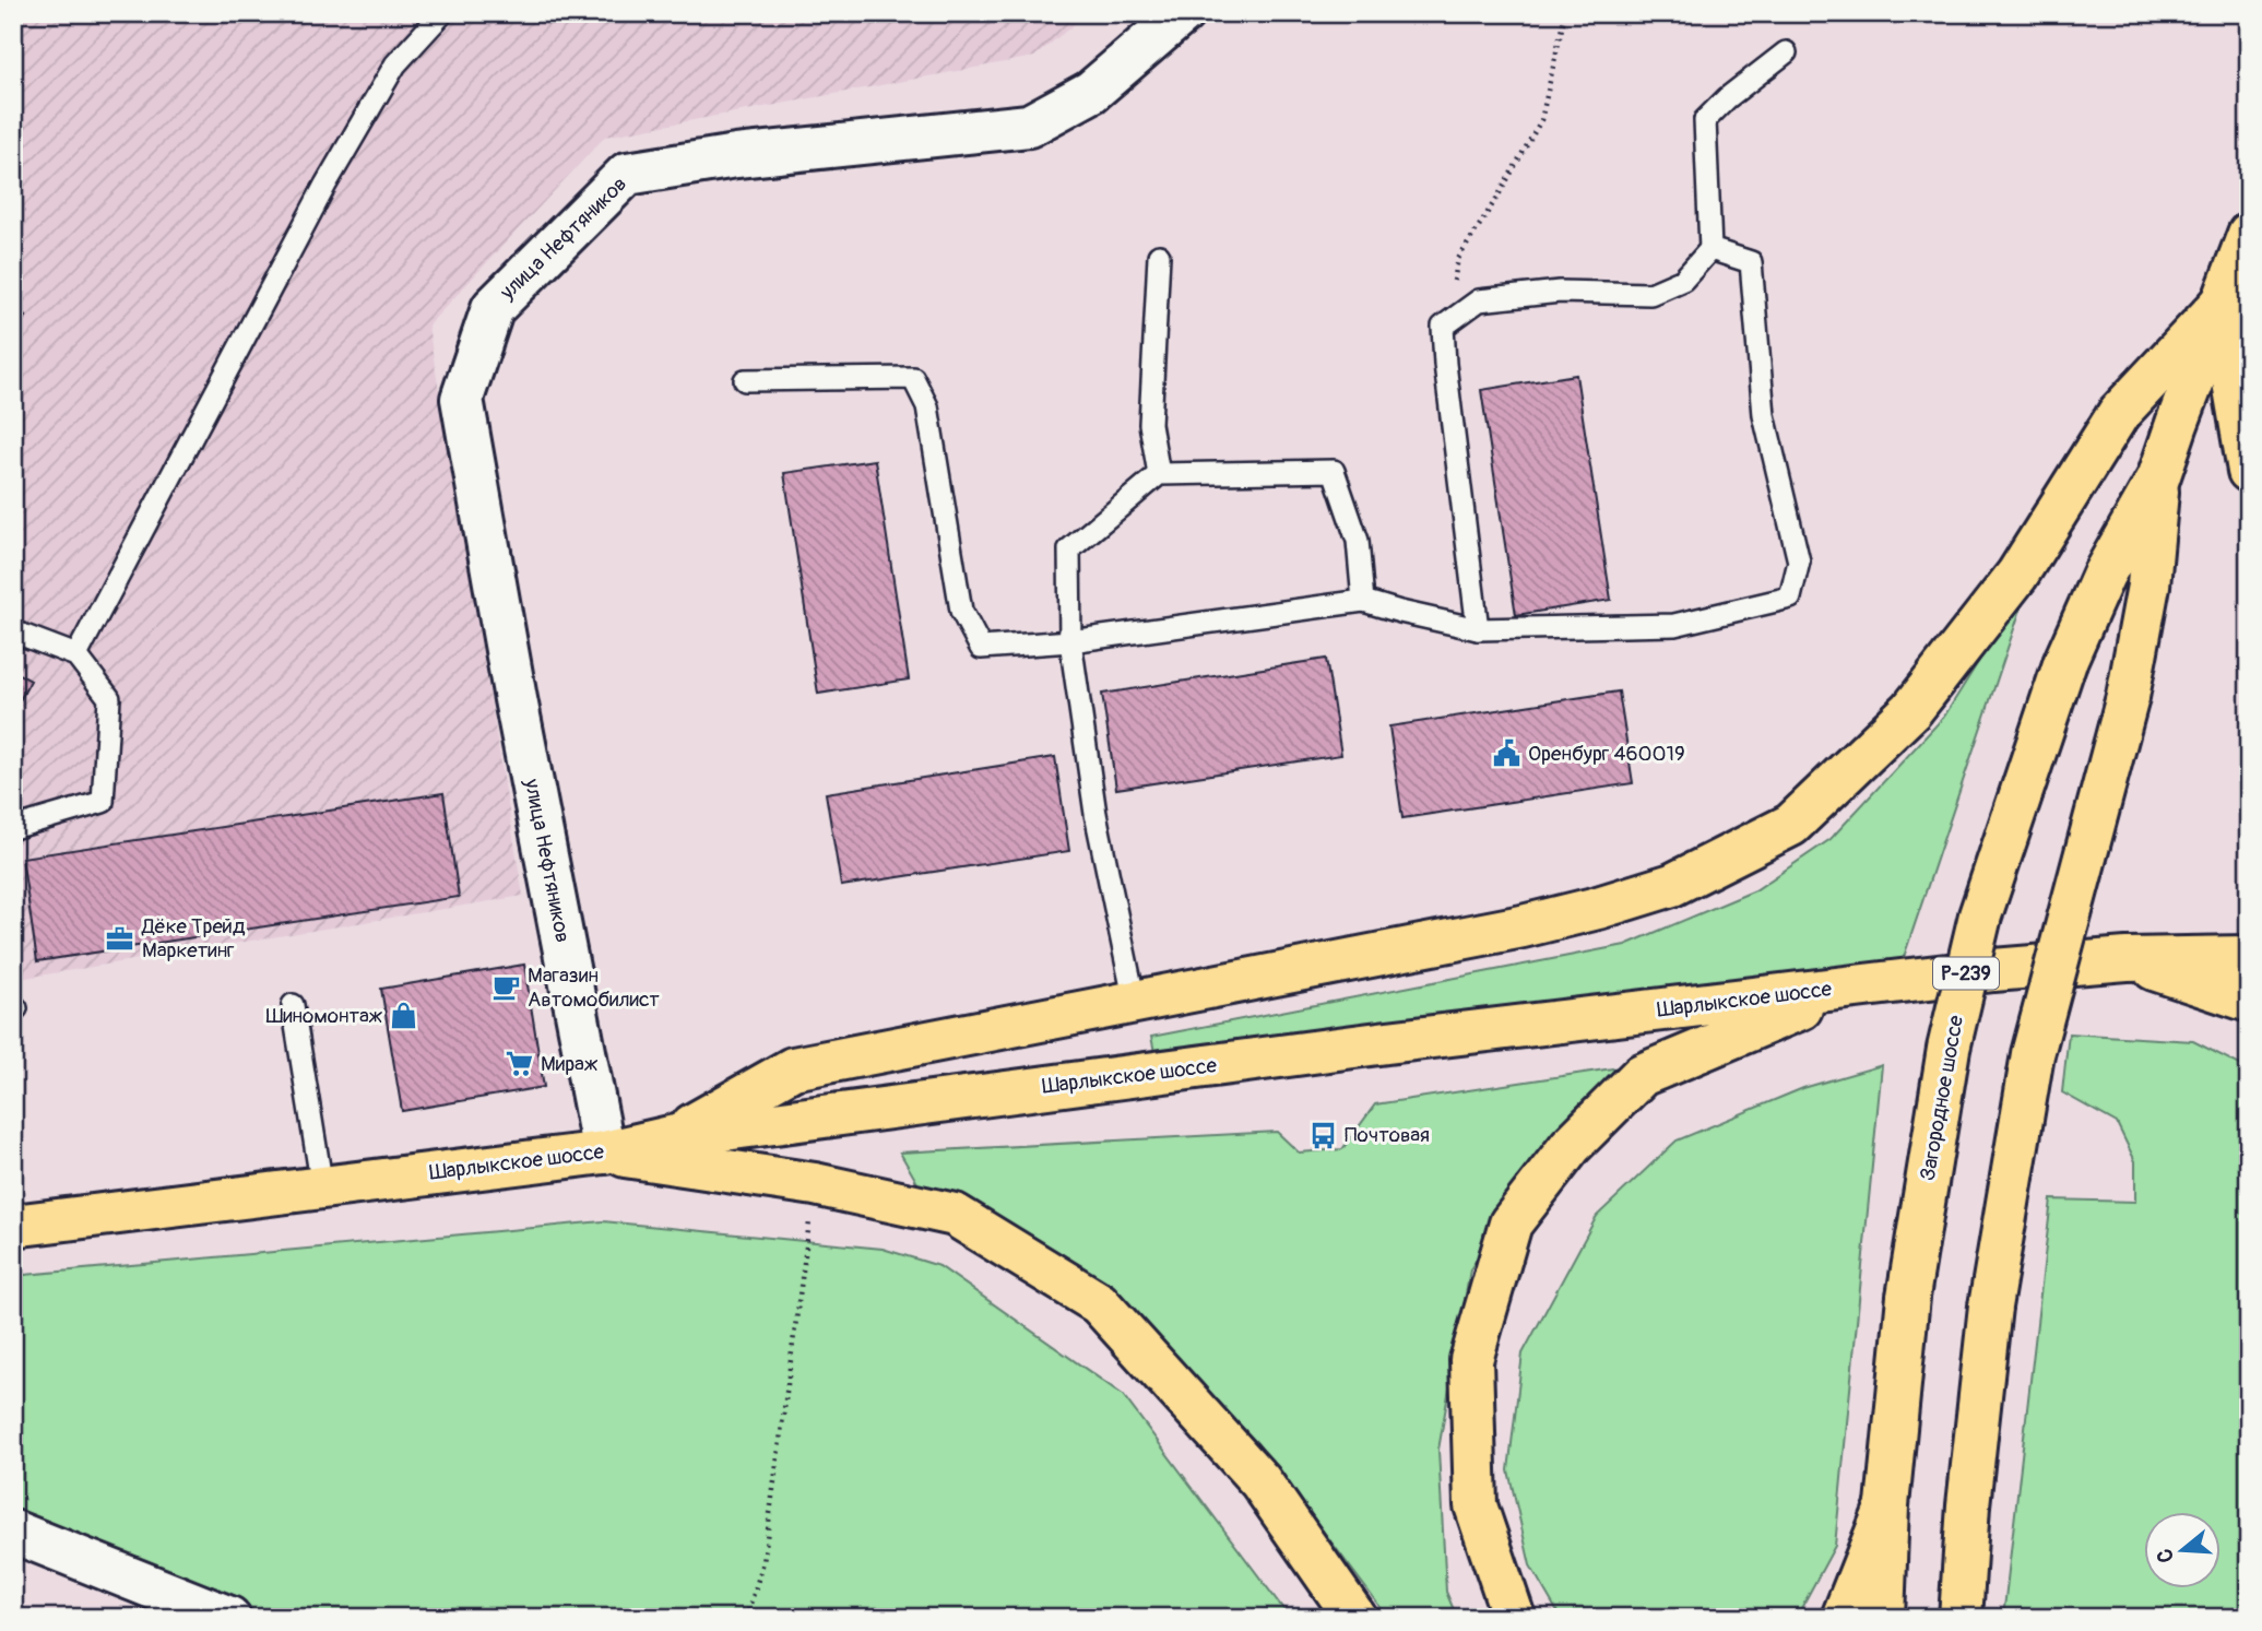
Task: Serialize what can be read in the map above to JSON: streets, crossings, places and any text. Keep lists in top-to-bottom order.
{
  "streets": {
    "main road": ["Р-239", "Шарлыкское шоссе", "Загородное шоссе"],
    "street": ["улица Нефтяников"]
  },
  "crossings": [
    ["улица Нефтяников", "Шарлыкское шоссе"]
  ],
  "places": {
    "public building": ["Оренбург 460019"],
    "office": ["Дёке Трейд Маркетинг"],
    "cafe": ["Магазин Автомобилист"],
    "shop": ["Шиномонтаж"],
    "supermarket": ["Мираж"],
    "bus stop": ["Почтовая"]
  },
  "north": "left"
}
